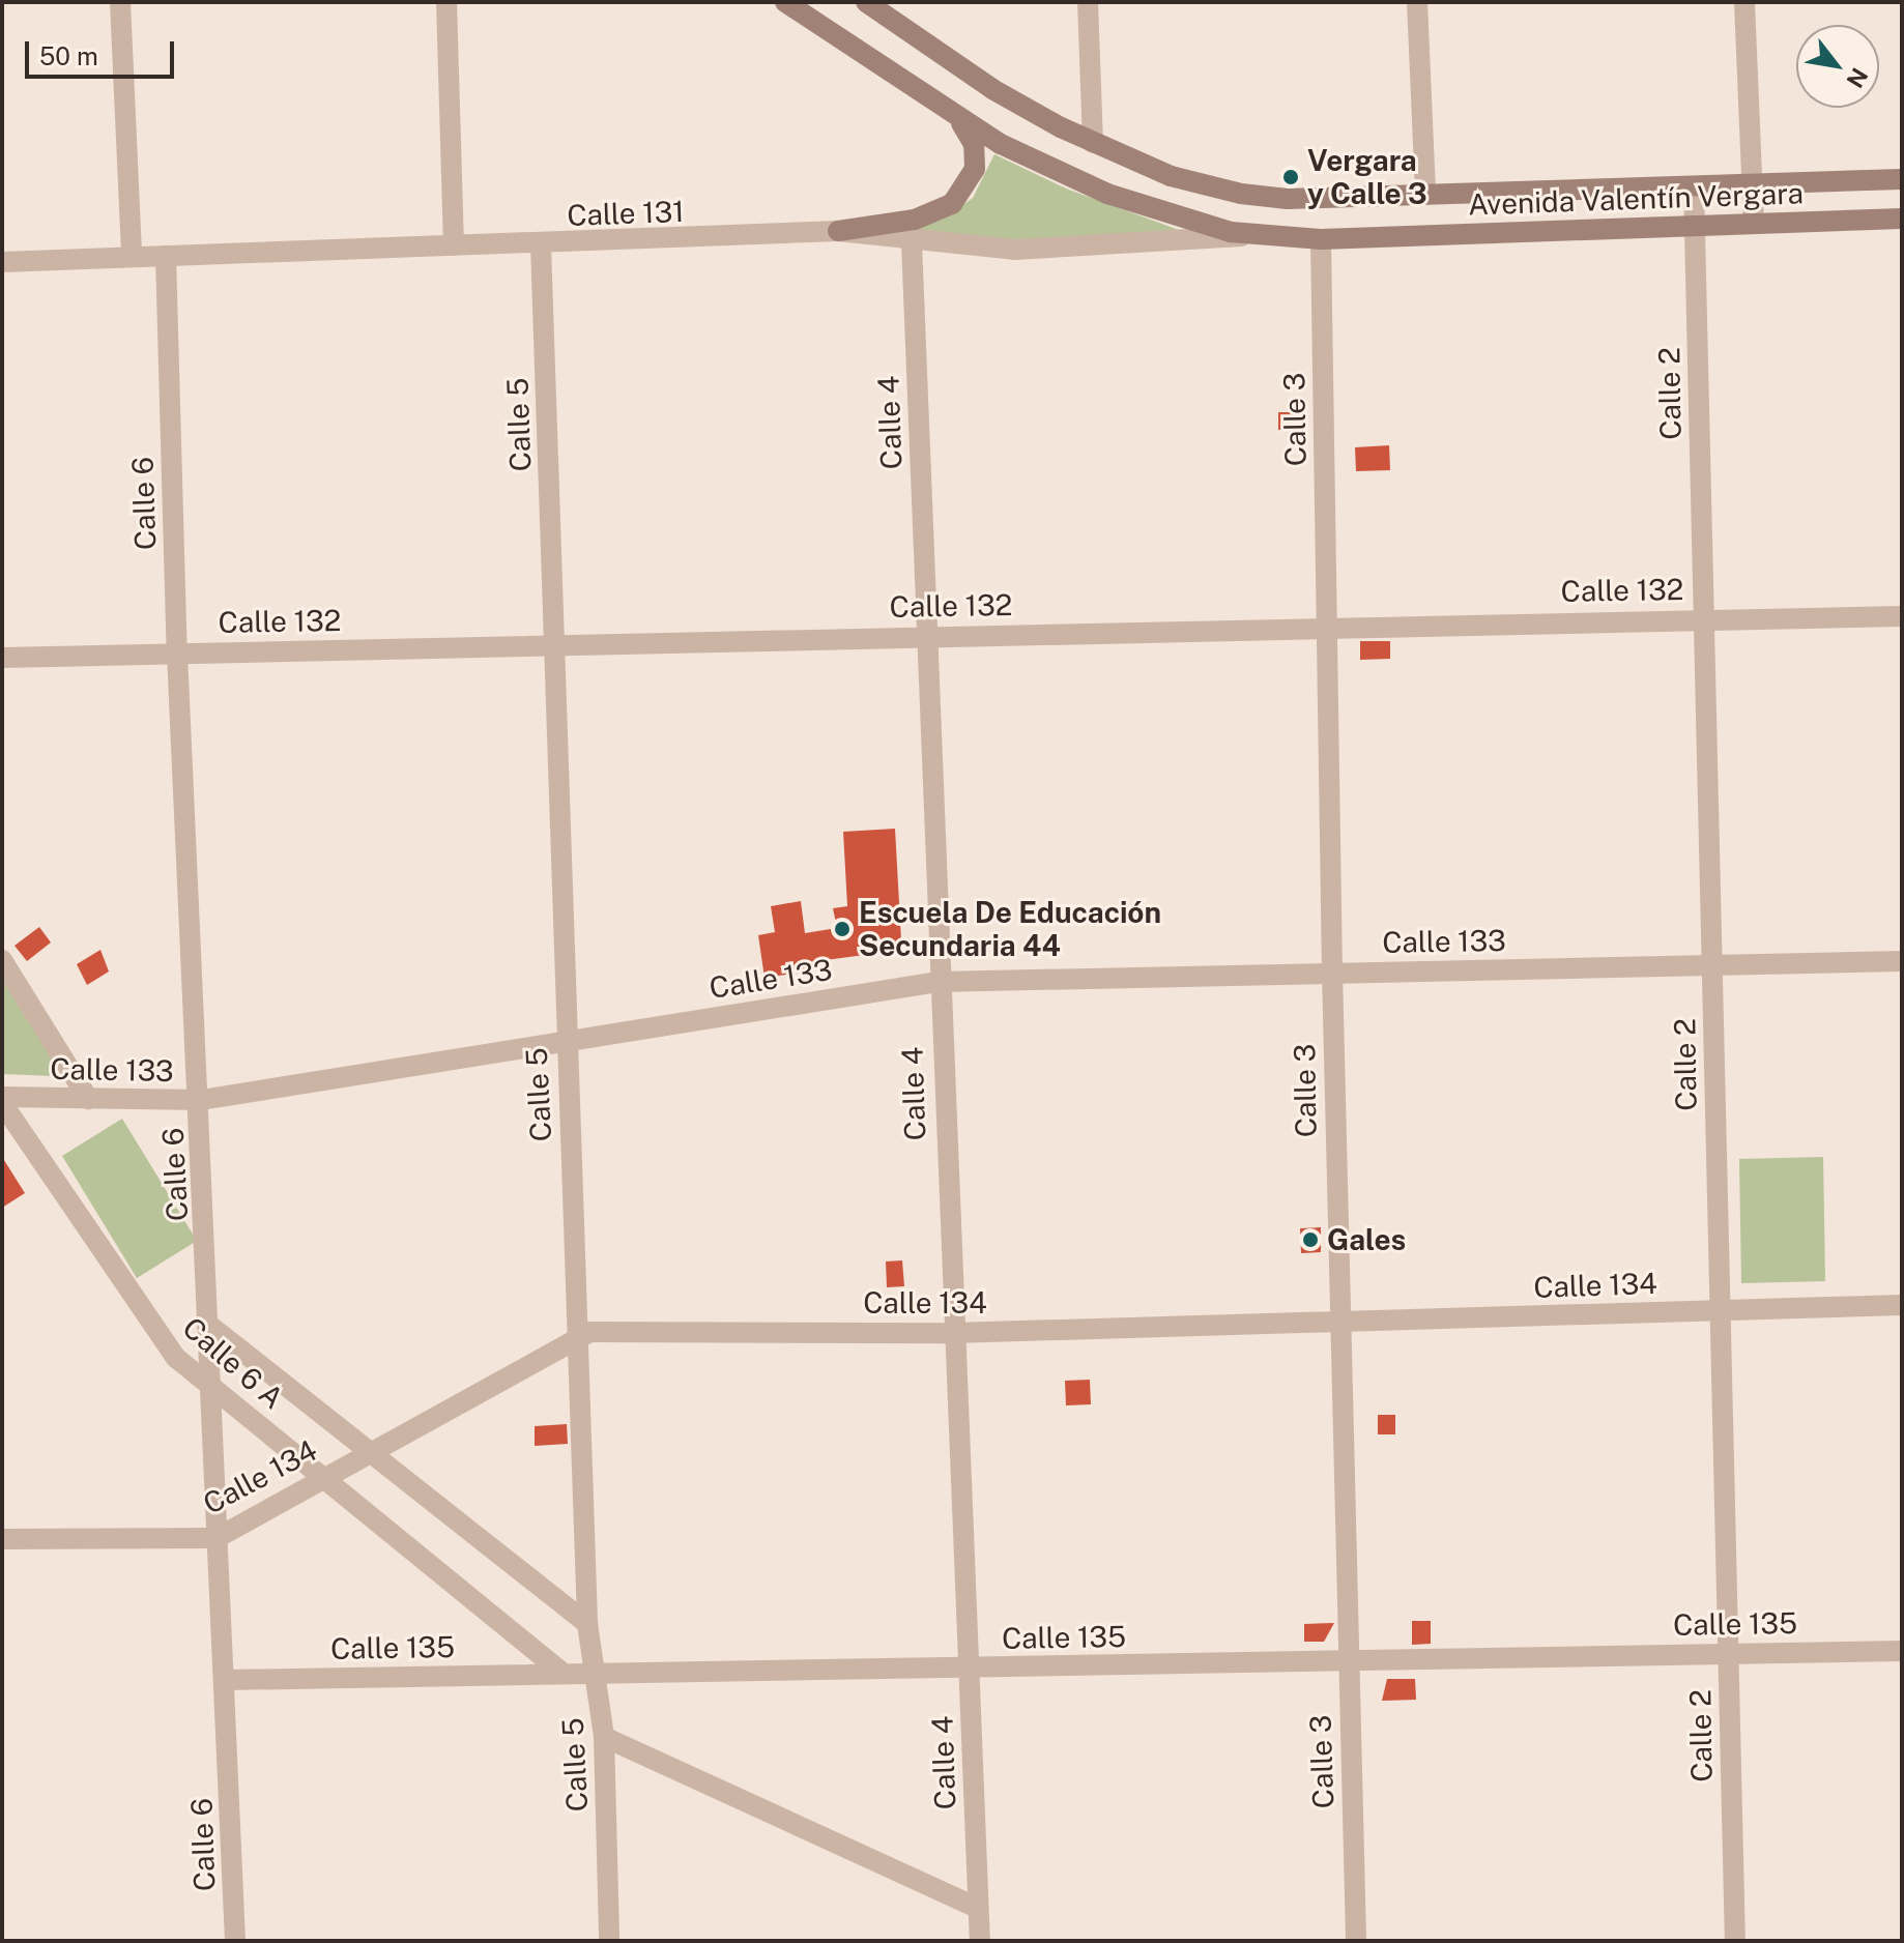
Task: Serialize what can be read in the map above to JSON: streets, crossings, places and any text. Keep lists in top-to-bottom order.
{
  "streets": {
    "main road": ["Avenida Valentín Vergara"],
    "street": [
      "Calle 131",
      "Calle 2",
      "Calle 3",
      "Calle 4",
      "Calle 5",
      "Calle 6",
      "Calle 132",
      "Calle 133",
      "Calle 134",
      "Calle 6 A",
      "Calle 135"
    ]
  },
  "crossings": [
    ["Avenida Valentín Vergara", "Calle 131"],
    ["Avenida Valentín Vergara", "Calle 2"],
    ["Avenida Valentín Vergara", "Calle 3"],
    ["Calle 131", "Calle 4"],
    ["Calle 131", "Calle 5"],
    ["Calle 131", "Calle 6"],
    ["Calle 2", "Calle 132"],
    ["Calle 2", "Calle 133"],
    ["Calle 2", "Calle 134"],
    ["Calle 2", "Calle 135"],
    ["Calle 3", "Calle 132"],
    ["Calle 3", "Calle 133"],
    ["Calle 3", "Calle 134"],
    ["Calle 3", "Calle 135"],
    ["Calle 4", "Calle 132"],
    ["Calle 4", "Calle 133"],
    ["Calle 4", "Calle 134"],
    ["Calle 4", "Calle 135"],
    ["Calle 5", "Calle 132"],
    ["Calle 5", "Calle 133"],
    ["Calle 5", "Calle 134"],
    ["Calle 5", "Calle 6 A"],
    ["Calle 5", "Calle 135"],
    ["Calle 6", "Calle 132"],
    ["Calle 6", "Calle 133"],
    ["Calle 6", "Calle 134"],
    ["Calle 6", "Calle 6 A"],
    ["Calle 6", "Calle 135"],
    ["Calle 134", "Calle 6 A"],
    ["Calle 6 A", "Calle 135"]
  ],
  "places": ["Vergara y Calle 3", "Escuela De Educación Secundaria 44", "Gales"],
  "scale_bar": "50 m",
  "north": "bottom right"
}
